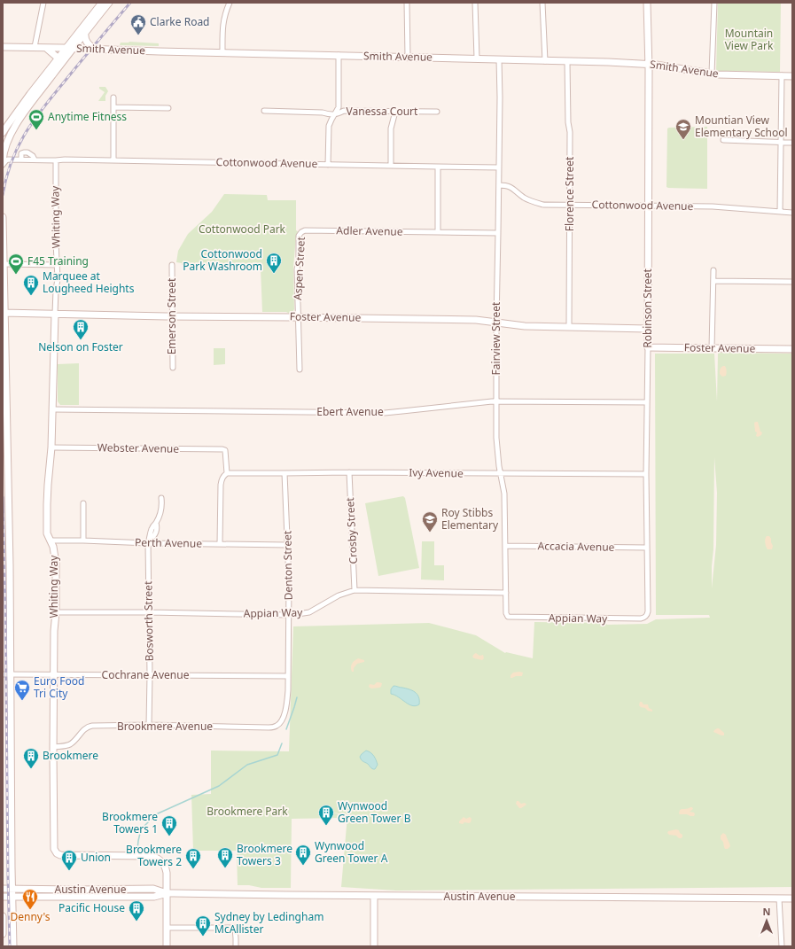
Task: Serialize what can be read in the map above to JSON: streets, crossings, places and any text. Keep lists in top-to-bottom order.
{
  "streets": {
    "street": [
      "Smith Avenue",
      "Vanessa Court",
      "Cottonwood Avenue",
      "Florence Street",
      "Whiting Way",
      "Adler Avenue",
      "Aspen Street",
      "Robinson Street",
      "Emerson Street",
      "Foster Avenue",
      "Fairview Street",
      "Ebert Avenue",
      "Webster Avenue",
      "Ivy Avenue",
      "Crosby Street",
      "Perth Avenue",
      "Accacia Avenue",
      "Denton Street",
      "Appian Way",
      "Bosworth Street",
      "Cochrane Avenue",
      "Brookmere Avenue",
      "Austin Avenue"
    ]
  },
  "crossings": [
    ["Smith Avenue", "Florence Street"],
    ["Smith Avenue", "Robinson Street"],
    ["Smith Avenue", "Fairview Street"],
    ["Cottonwood Avenue", "Florence Street"],
    ["Cottonwood Avenue", "Whiting Way"],
    ["Cottonwood Avenue", "Robinson Street"],
    ["Cottonwood Avenue", "Fairview Street"],
    ["Florence Street", "Foster Avenue"],
    ["Whiting Way", "Foster Avenue"],
    ["Whiting Way", "Ebert Avenue"],
    ["Whiting Way", "Webster Avenue"],
    ["Whiting Way", "Perth Avenue"],
    ["Whiting Way", "Appian Way"],
    ["Whiting Way", "Cochrane Avenue"],
    ["Whiting Way", "Brookmere Avenue"],
    ["Whiting Way", "Austin Avenue"],
    ["Adler Avenue", "Aspen Street"],
    ["Adler Avenue", "Fairview Street"],
    ["Aspen Street", "Foster Avenue"],
    ["Robinson Street", "Foster Avenue"],
    ["Robinson Street", "Ebert Avenue"],
    ["Robinson Street", "Ivy Avenue"],
    ["Robinson Street", "Accacia Avenue"],
    ["Robinson Street", "Appian Way"],
    ["Emerson Street", "Foster Avenue"],
    ["Foster Avenue", "Fairview Street"],
    ["Fairview Street", "Ebert Avenue"],
    ["Fairview Street", "Ivy Avenue"],
    ["Fairview Street", "Accacia Avenue"],
    ["Fairview Street", "Appian Way"],
    ["Webster Avenue", "Ivy Avenue"],
    ["Ivy Avenue", "Crosby Street"],
    ["Ivy Avenue", "Denton Street"],
    ["Crosby Street", "Appian Way"],
    ["Perth Avenue", "Denton Street"],
    ["Perth Avenue", "Bosworth Street"],
    ["Denton Street", "Appian Way"],
    ["Denton Street", "Cochrane Avenue"],
    ["Denton Street", "Brookmere Avenue"],
    ["Appian Way", "Bosworth Street"],
    ["Bosworth Street", "Cochrane Avenue"],
    ["Bosworth Street", "Brookmere Avenue"]
  ],
  "parks": ["Mountain View Park", "Cottonwood Park", "Brookmere Park"],
  "places": {
    "public building": ["Clarke Road"],
    "sports": ["Anytime Fitness", "F45 Training"],
    "school or university": ["Mountian View Elementary School", "Roy Stibbs Elementary"],
    "building": [
      "Cottonwood Park Washroom",
      "Marquee at Lougheed Heights",
      "Nelson on Foster",
      "Brookmere",
      "Wynwood Green Tower B",
      "Brookmere Towers 1",
      "Wynwood Green Tower A",
      "Brookmere Towers 3",
      "Brookmere Towers 2",
      "Union",
      "Pacific House",
      "Sydney by Ledingham McAllister"
    ],
    "supermarket": ["Euro Food Tri City"],
    "restaurant": ["Denny's"]
  },
  "north": "top"
}
